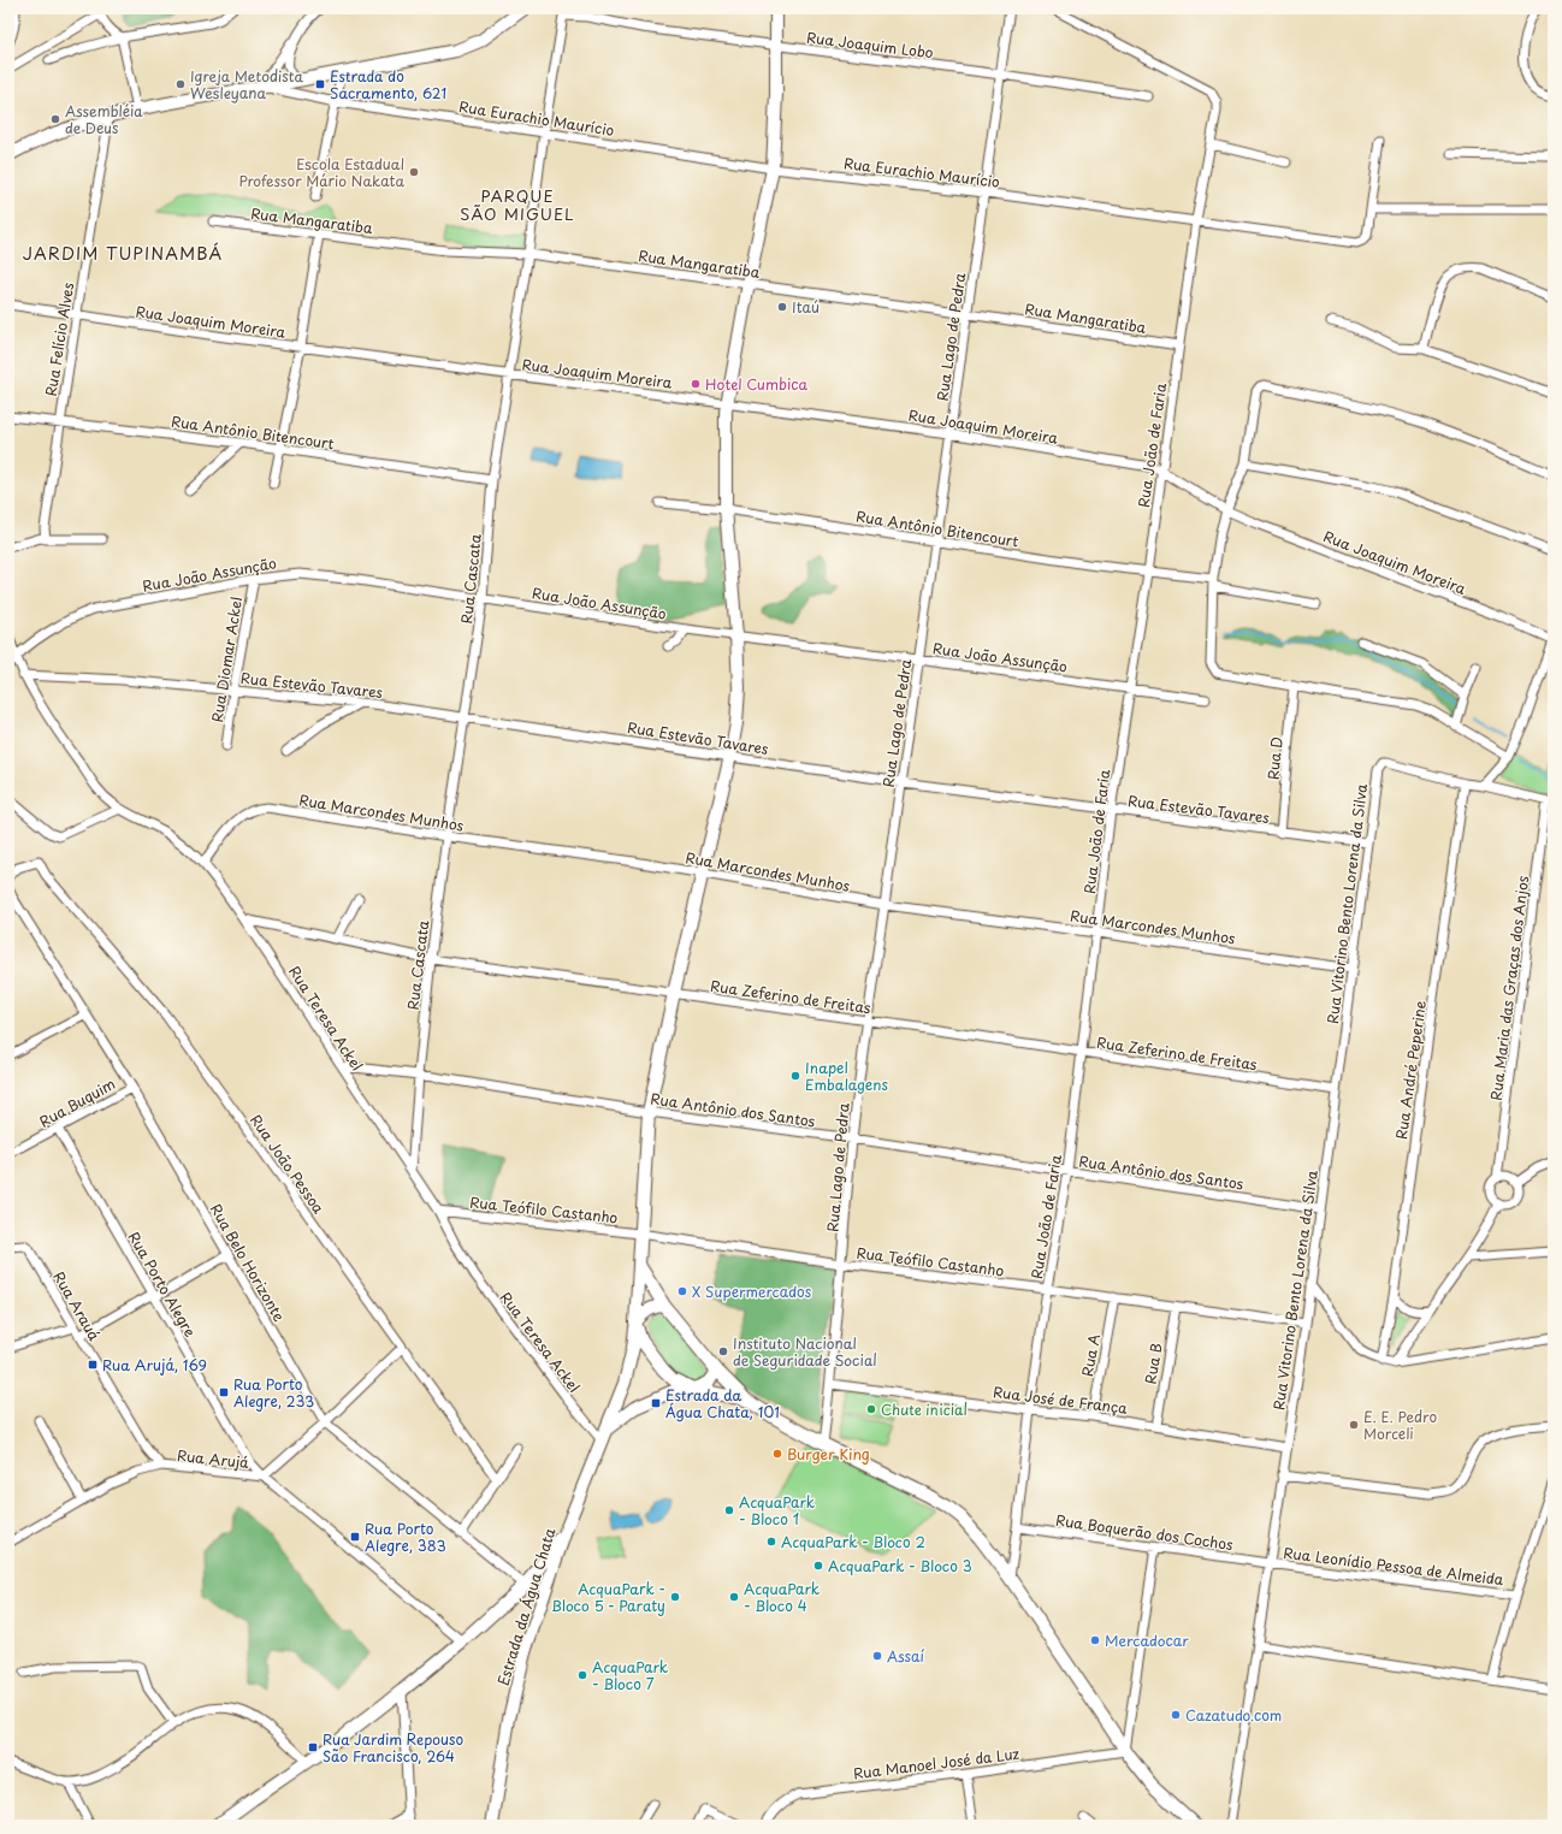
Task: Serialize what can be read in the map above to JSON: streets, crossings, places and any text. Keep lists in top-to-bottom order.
{
  "streets": {
    "main road": ["Estrada da Água Chata"],
    "street": [
      "Rua Joaquim Lobo",
      "Rua Eurachio Maurício",
      "Rua Mangaratiba",
      "Rua Joaquim Moreira",
      "Rua Lago de Pedra",
      "Rua Felício Alves",
      "Rua Antônio Bitencourt",
      "Rua João de Faria",
      "Rua João Assunção",
      "Rua Cascata",
      "Rua Diomar Ackel",
      "Rua Estevão Tavares",
      "Rua D",
      "Rua Marcondes Munhos",
      "Rua Vitorino Bento Lorena da Silva",
      "Rua Maria das Graças dos Anjos",
      "Rua Zeferino de Freitas",
      "Rua Teresa Ackel",
      "Rua André Peperine",
      "Rua Buquim",
      "Rua Antônio dos Santos",
      "Rua João Pessoa",
      "Rua Teófilo Castanho",
      "Rua Belo Horizonte",
      "Rua Porto Alegre",
      "Rua Arauá",
      "Rua A",
      "Rua B",
      "Rua José de França",
      "Rua Arujá",
      "Rua Boquerão dos Cochos",
      "Rua Leonídio Pessoa de Almeida",
      "Rua Manoel José da Luz"
    ]
  },
  "crossings": [
    ["Rua Joaquim Lobo", "Rua Lago de Pedra"],
    ["Rua Joaquim Lobo", "Rua Cascata"],
    ["Rua Joaquim Lobo", "Estrada da Água Chata"],
    ["Rua Eurachio Maurício", "Rua Lago de Pedra"],
    ["Rua Eurachio Maurício", "Rua João de Faria"],
    ["Rua Eurachio Maurício", "Rua Cascata"],
    ["Rua Eurachio Maurício", "Estrada da Água Chata"],
    ["Rua Mangaratiba", "Rua Lago de Pedra"],
    ["Rua Mangaratiba", "Rua João de Faria"],
    ["Rua Mangaratiba", "Rua Cascata"],
    ["Rua Mangaratiba", "Estrada da Água Chata"],
    ["Rua Joaquim Moreira", "Rua Lago de Pedra"],
    ["Rua Joaquim Moreira", "Rua Felício Alves"],
    ["Rua Joaquim Moreira", "Rua João de Faria"],
    ["Rua Joaquim Moreira", "Rua Cascata"],
    ["Rua Joaquim Moreira", "Estrada da Água Chata"],
    ["Rua Lago de Pedra", "Rua Antônio Bitencourt"],
    ["Rua Lago de Pedra", "Rua João Assunção"],
    ["Rua Lago de Pedra", "Rua Estevão Tavares"],
    ["Rua Lago de Pedra", "Rua Marcondes Munhos"],
    ["Rua Lago de Pedra", "Rua Zeferino de Freitas"],
    ["Rua Lago de Pedra", "Rua Antônio dos Santos"],
    ["Rua Lago de Pedra", "Rua Teófilo Castanho"],
    ["Rua Lago de Pedra", "Rua José de França"],
    ["Rua Felício Alves", "Rua Antônio Bitencourt"],
    ["Rua Antônio Bitencourt", "Rua João de Faria"],
    ["Rua Antônio Bitencourt", "Rua Cascata"],
    ["Rua Antônio Bitencourt", "Estrada da Água Chata"],
    ["Rua João de Faria", "Rua João Assunção"],
    ["Rua João de Faria", "Rua Estevão Tavares"],
    ["Rua João de Faria", "Rua Marcondes Munhos"],
    ["Rua João de Faria", "Rua Zeferino de Freitas"],
    ["Rua João de Faria", "Rua Antônio dos Santos"],
    ["Rua João de Faria", "Rua Teófilo Castanho"],
    ["Rua João de Faria", "Rua José de França"],
    ["Rua João de Faria", "Rua Boquerão dos Cochos"],
    ["Rua João Assunção", "Rua Cascata"],
    ["Rua João Assunção", "Rua Diomar Ackel"],
    ["Rua João Assunção", "Rua Teresa Ackel"],
    ["Rua João Assunção", "Estrada da Água Chata"],
    ["Rua Cascata", "Rua Estevão Tavares"],
    ["Rua Cascata", "Rua Marcondes Munhos"],
    ["Rua Cascata", "Rua Zeferino de Freitas"],
    ["Rua Cascata", "Rua Teresa Ackel"],
    ["Rua Cascata", "Rua Antônio dos Santos"],
    ["Rua Diomar Ackel", "Rua Estevão Tavares"],
    ["Rua Estevão Tavares", "Rua D"],
    ["Rua Estevão Tavares", "Rua Vitorino Bento Lorena da Silva"],
    ["Rua Estevão Tavares", "Rua Teresa Ackel"],
    ["Rua Estevão Tavares", "Estrada da Água Chata"],
    ["Rua Marcondes Munhos", "Rua Vitorino Bento Lorena da Silva"],
    ["Rua Marcondes Munhos", "Rua Teresa Ackel"],
    ["Rua Marcondes Munhos", "Estrada da Água Chata"],
    ["Rua Vitorino Bento Lorena da Silva", "Rua Zeferino de Freitas"],
    ["Rua Vitorino Bento Lorena da Silva", "Rua André Peperine"],
    ["Rua Vitorino Bento Lorena da Silva", "Rua Antônio dos Santos"],
    ["Rua Vitorino Bento Lorena da Silva", "Rua Teófilo Castanho"],
    ["Rua Vitorino Bento Lorena da Silva", "Rua José de França"],
    ["Rua Vitorino Bento Lorena da Silva", "Rua Boquerão dos Cochos"],
    ["Rua Vitorino Bento Lorena da Silva", "Rua Leonídio Pessoa de Almeida"],
    ["Rua Zeferino de Freitas", "Rua Teresa Ackel"],
    ["Rua Zeferino de Freitas", "Estrada da Água Chata"],
    ["Rua Teresa Ackel", "Rua Antônio dos Santos"],
    ["Rua Teresa Ackel", "Rua Teófilo Castanho"],
    ["Rua Teresa Ackel", "Estrada da Água Chata"],
    ["Rua Buquim", "Rua Belo Horizonte"],
    ["Rua Buquim", "Rua Porto Alegre"],
    ["Rua Antônio dos Santos", "Estrada da Água Chata"],
    ["Rua Teófilo Castanho", "Rua A"],
    ["Rua Teófilo Castanho", "Rua B"],
    ["Rua Teófilo Castanho", "Estrada da Água Chata"],
    ["Rua Porto Alegre", "Rua Arujá"],
    ["Rua Arauá", "Rua Arujá"],
    ["Rua A", "Rua José de França"],
    ["Rua B", "Rua José de França"],
    ["Rua Boquerão dos Cochos", "Rua Leonídio Pessoa de Almeida"]
  ],
  "districts": ["PARQUE SÃO MIGUEL", "JARDIM TUPINAMBÁ"],
  "places": {
    "other": [
      "Igreja Metodista Wesleyana",
      "Assembléia de Deus",
      "Escola Estadual Professor Mário Nakata",
      "Itaú",
      "Hotel Cumbica",
      "Inapel Embalagens",
      "X Supermercados",
      "Instituto Nacional de Seguridade Social",
      "Chute inicial",
      "E. E. Pedro Morceli",
      "Burger King",
      "AcquaPark - Bloco 1",
      "AcquaPark - Bloco 2",
      "AcquaPark - Bloco 3",
      "AcquaPark - Bloco 5 - Paraty",
      "AcquaPark - Bloco 4",
      "Mercadocar",
      "Assaí",
      "AcquaPark - Bloco 7",
      "Cazatudo.com"
    ],
    "transit": [
      "Estrada do Sacramento, 621",
      "Rua Arujá, 169",
      "Rua Porto Alegre, 233",
      "Estrada da Água Chata, 101",
      "Rua Porto Alegre, 383",
      "Rua Jardim Repouso São Francisco, 264"
    ]
  }
}
